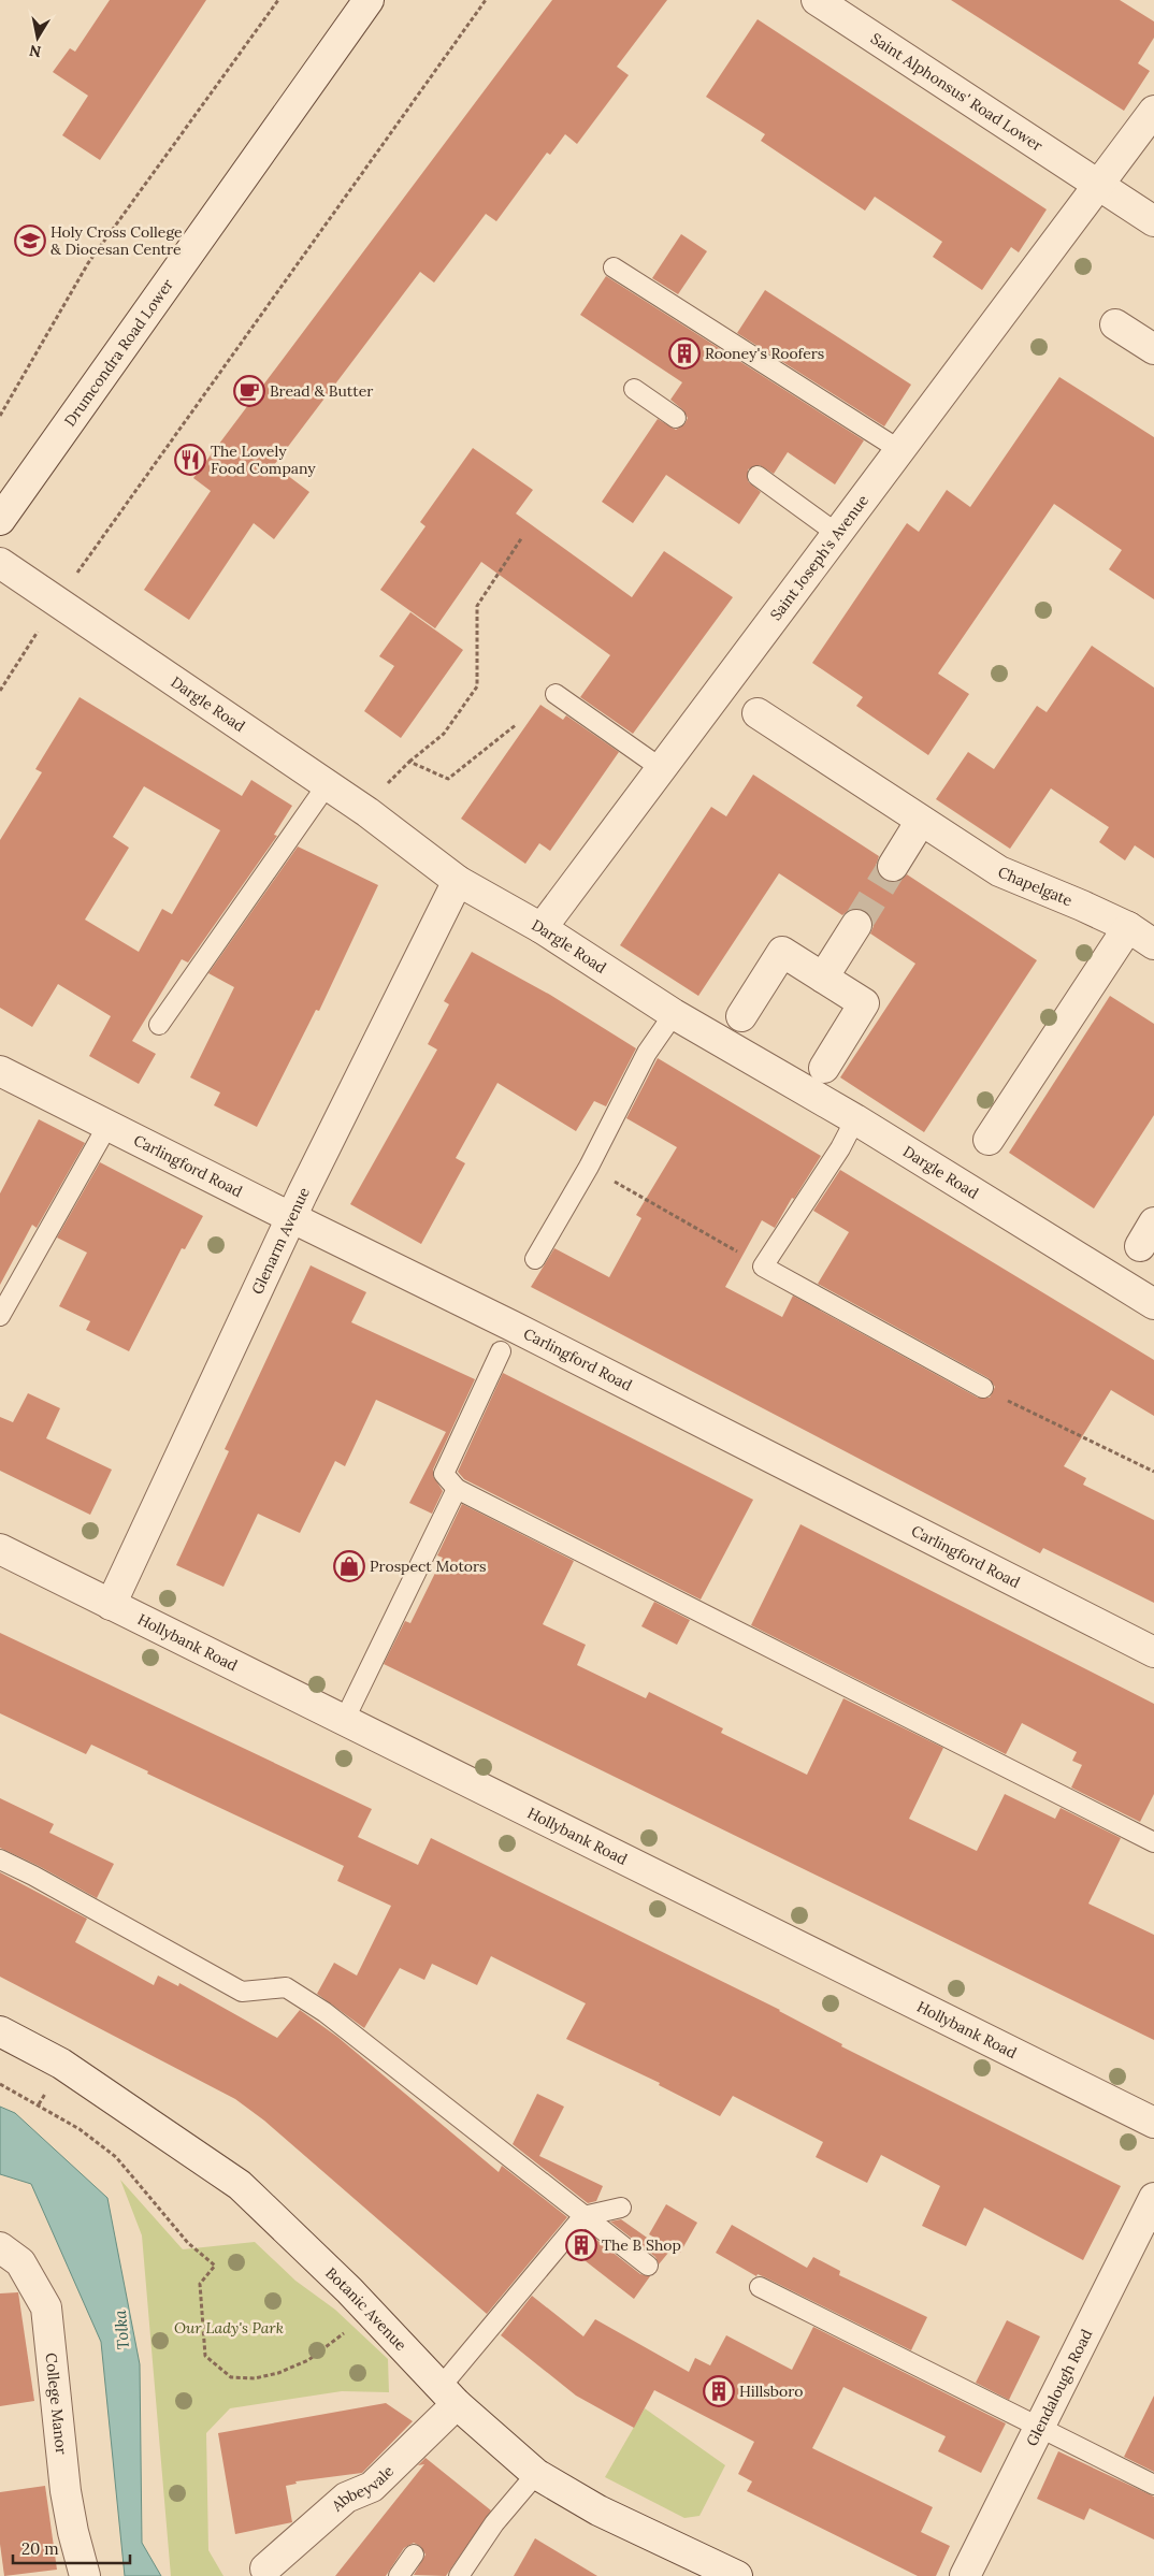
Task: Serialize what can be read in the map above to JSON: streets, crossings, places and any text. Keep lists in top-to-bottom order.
{
  "streets": {
    "street": [
      "Saint Alphonsus' Road Lower",
      "Drumcondra Road Lower",
      "Saint Joseph's Avenue",
      "Dargle Road",
      "Chapelgate",
      "Carlingford Road",
      "Glenarm Avenue",
      "Hollybank Road",
      "Botanic Avenue",
      "Glendalough Road",
      "College Manor",
      "Abbeyvale"
    ]
  },
  "crossings": [
    ["Saint Alphonsus' Road Lower", "Saint Joseph's Avenue"],
    ["Saint Joseph's Avenue", "Dargle Road"],
    ["Dargle Road", "Glenarm Avenue"],
    ["Carlingford Road", "Glenarm Avenue"],
    ["Glenarm Avenue", "Hollybank Road"],
    ["Botanic Avenue", "Abbeyvale"]
  ],
  "water": ["Tolka"],
  "parks": ["Our Lady's Park"],
  "places": {
    "school or university": ["Holy Cross College & Diocesan Centre"],
    "building": ["Rooney's Roofers", "The B Shop", "Hillsboro"],
    "cafe": ["Bread & Butter"],
    "restaurant": ["The Lovely Food Company"],
    "shop": ["Prospect Motors"]
  },
  "scale_bar": "20 m",
  "north": "bottom"
}
